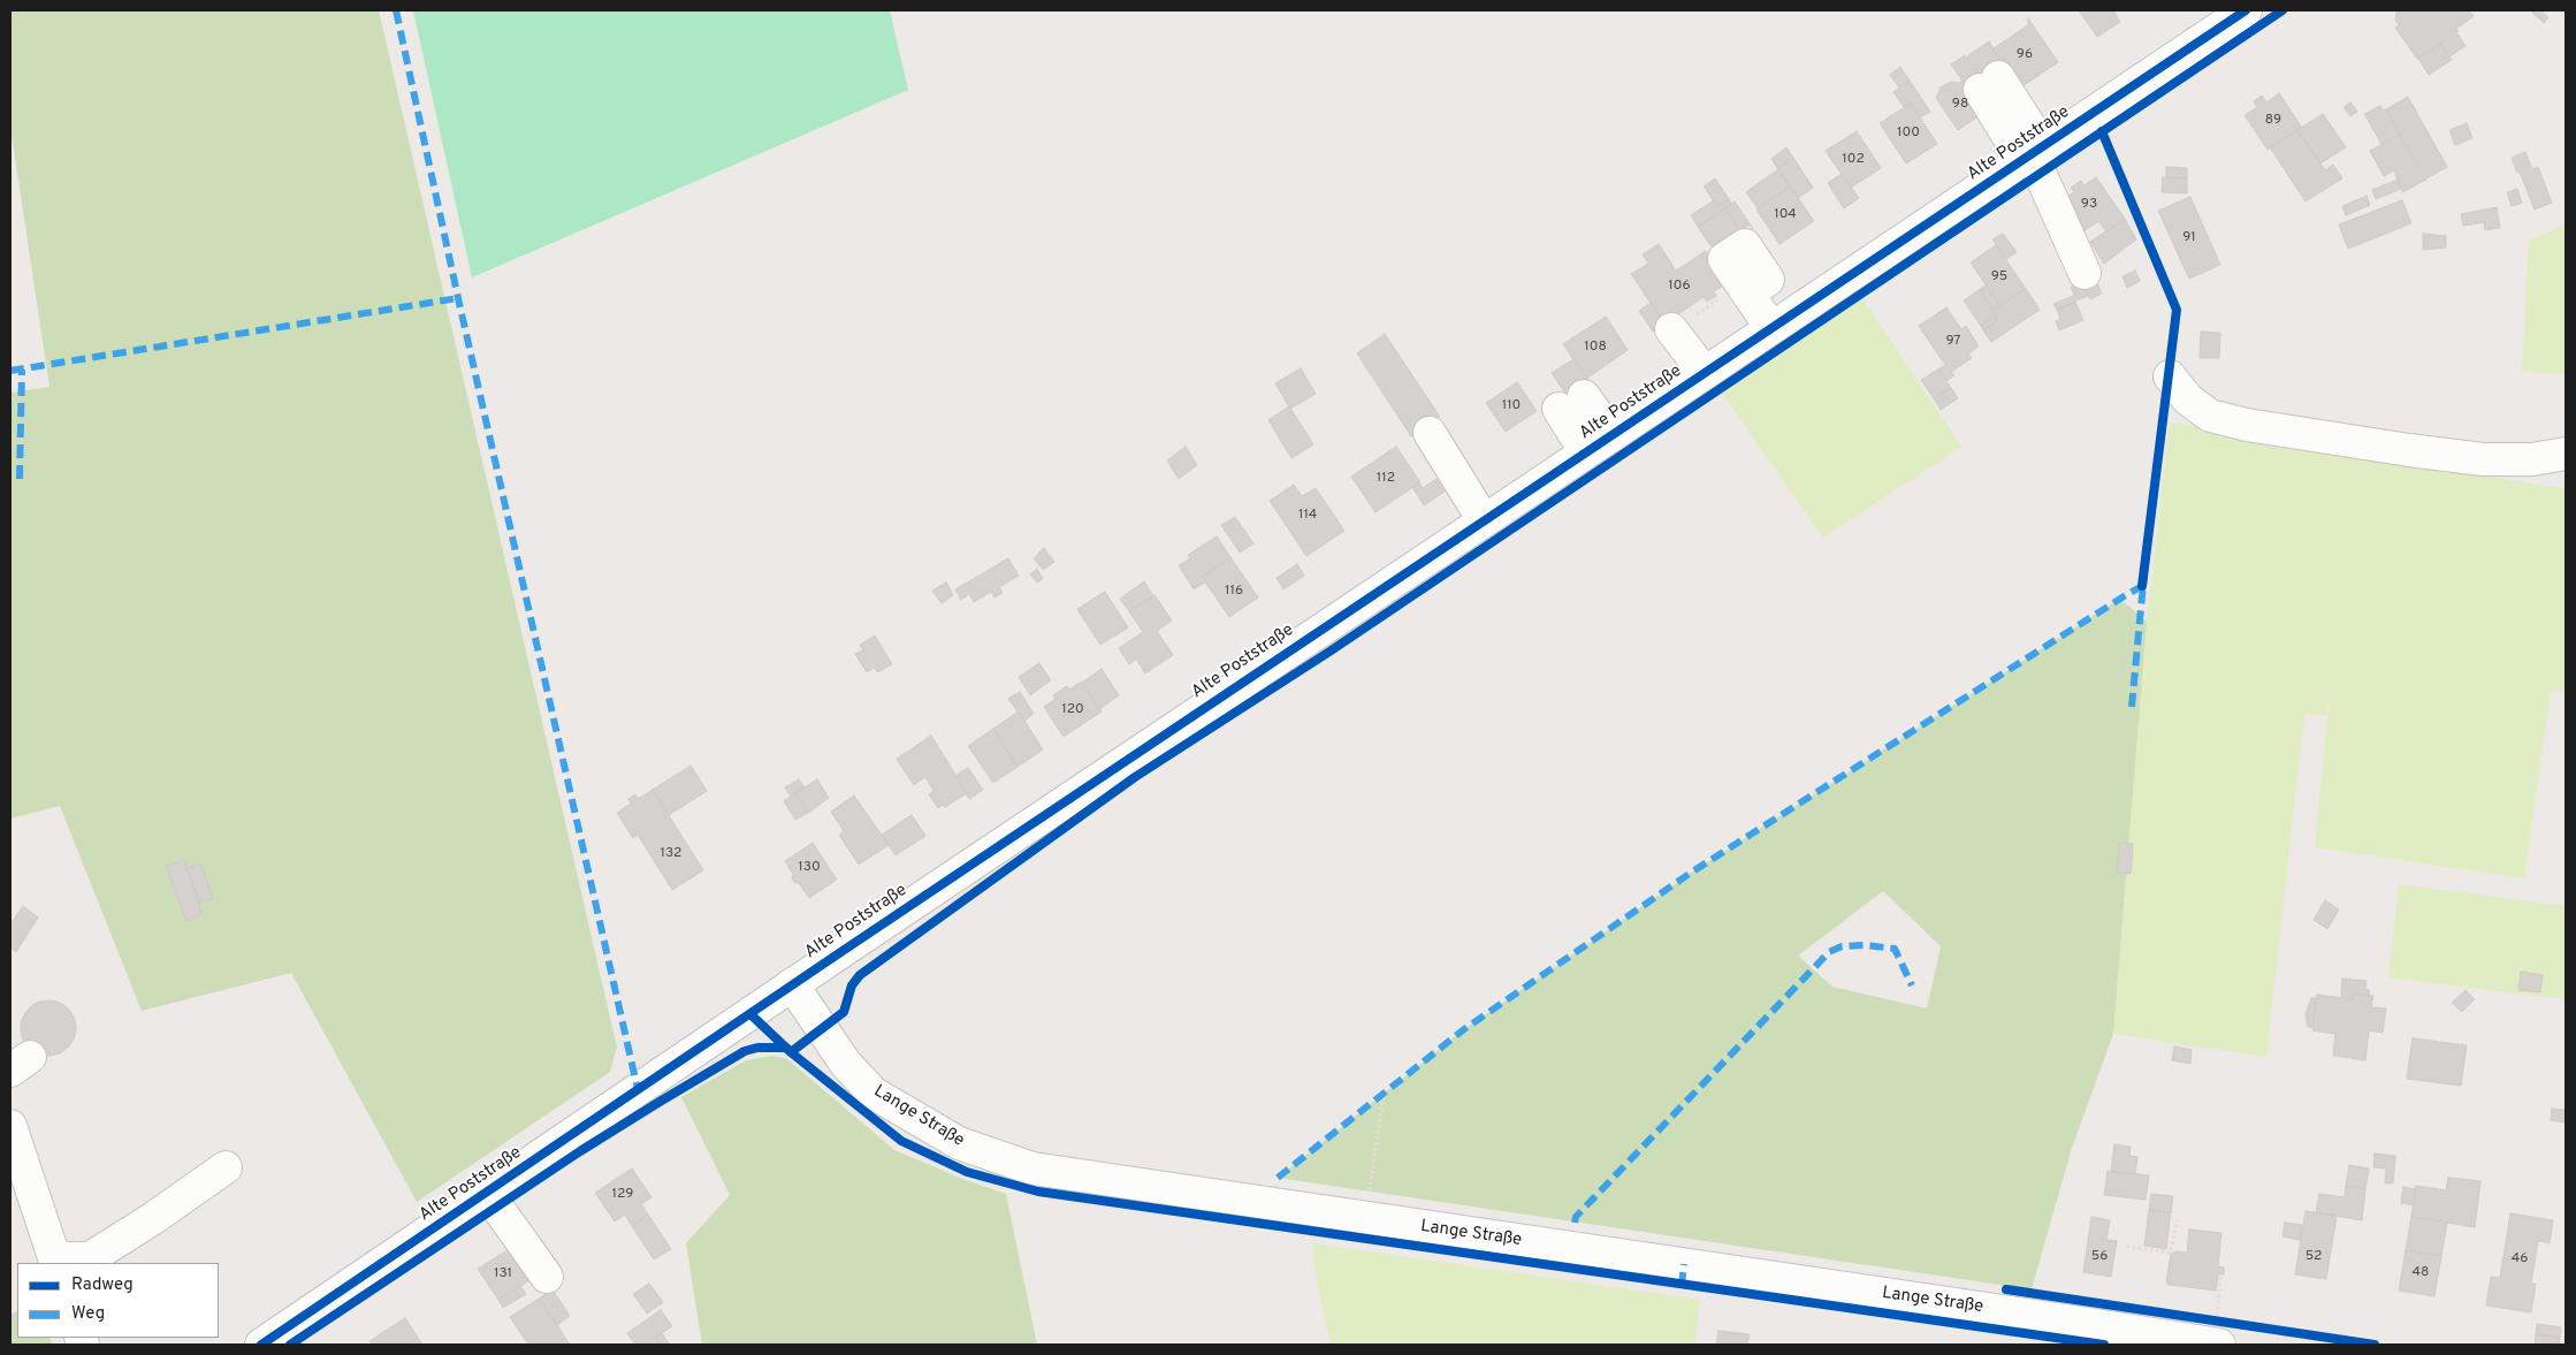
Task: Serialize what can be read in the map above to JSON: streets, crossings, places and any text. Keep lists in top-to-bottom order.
{
  "streets": {
    "street": ["Alte Poststraße", "Lange Straße"]
  },
  "crossings": [
    ["Alte Poststraße", "Lange Straße"]
  ],
  "house_numbers": [
    "96",
    "98",
    "89",
    "100",
    "102",
    "93",
    "104",
    "91",
    "95",
    "106",
    "97",
    "108",
    "110",
    "112",
    "114",
    "116",
    "120",
    "132",
    "130",
    "129",
    "56",
    "52",
    "46",
    "48",
    "131"
  ],
  "legend": ["Radweg", "Weg"]
}
